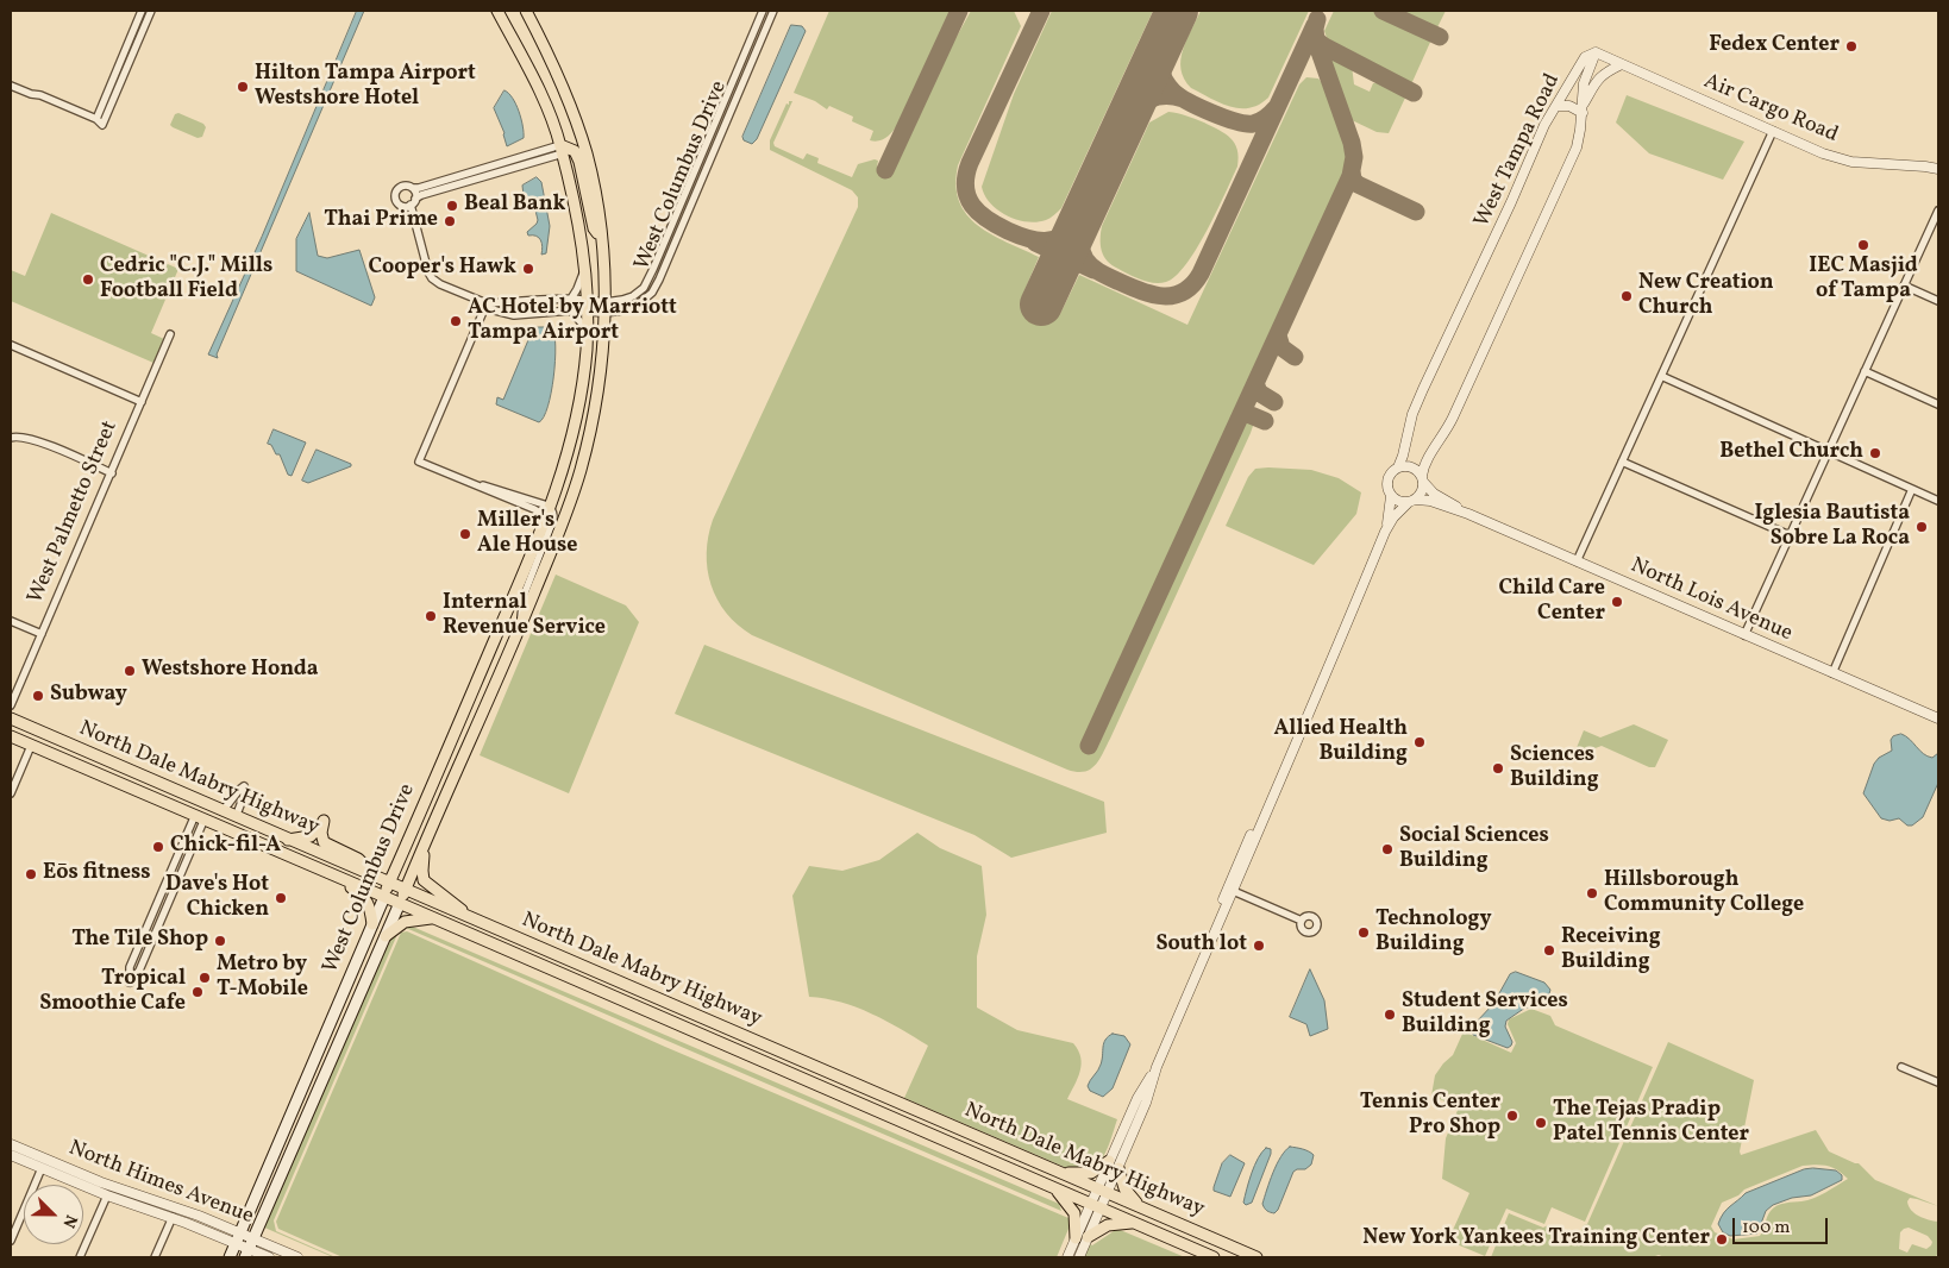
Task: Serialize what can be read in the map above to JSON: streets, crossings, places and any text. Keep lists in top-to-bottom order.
{
  "streets": {
    "main road": ["West Columbus Drive", "North Dale Mabry Highway"],
    "street": [
      "Air Cargo Road",
      "West Tampa Road",
      "West Palmetto Street",
      "North Lois Avenue",
      "North Himes Avenue"
    ]
  },
  "crossings": [
    ["Air Cargo Road", "West Tampa Road"],
    ["West Tampa Road", "North Lois Avenue"],
    ["West Columbus Drive", "North Dale Mabry Highway"],
    ["West Columbus Drive", "North Himes Avenue"]
  ],
  "places": [
    "Fedex Center",
    "Hilton Tampa Airport Westshore Hotel",
    "Beal Bank",
    "Thai Prime",
    "IEC Masjid of Tampa",
    "Cooper's Hawk",
    "Cedric \"C.J.\" Mills Football Field",
    "New Creation Church",
    "AC Hotel by Marriott Tampa Airport",
    "Bethel Church",
    "Iglesia Bautista Sobre La Roca",
    "Miller's Ale House",
    "Child Care Center",
    "Internal Revenue Service",
    "Westshore Honda",
    "Subway",
    "Allied Health Building",
    "Sciences Building",
    "Chick-fil-A",
    "Social Sciences Building",
    "Eōs fitness",
    "Hillsborough Community College",
    "Dave's Hot Chicken",
    "Technology Building",
    "The Tile Shop",
    "South lot",
    "Receiving Building",
    "Metro by T-Mobile",
    "Tropical Smoothie Cafe",
    "Student Services Building",
    "Tennis Center Pro Shop",
    "The Tejas Pradip Patel Tennis Center",
    "New York Yankees Training Center"
  ],
  "scale_bar": "100 m",
  "north": "bottom right"
}
